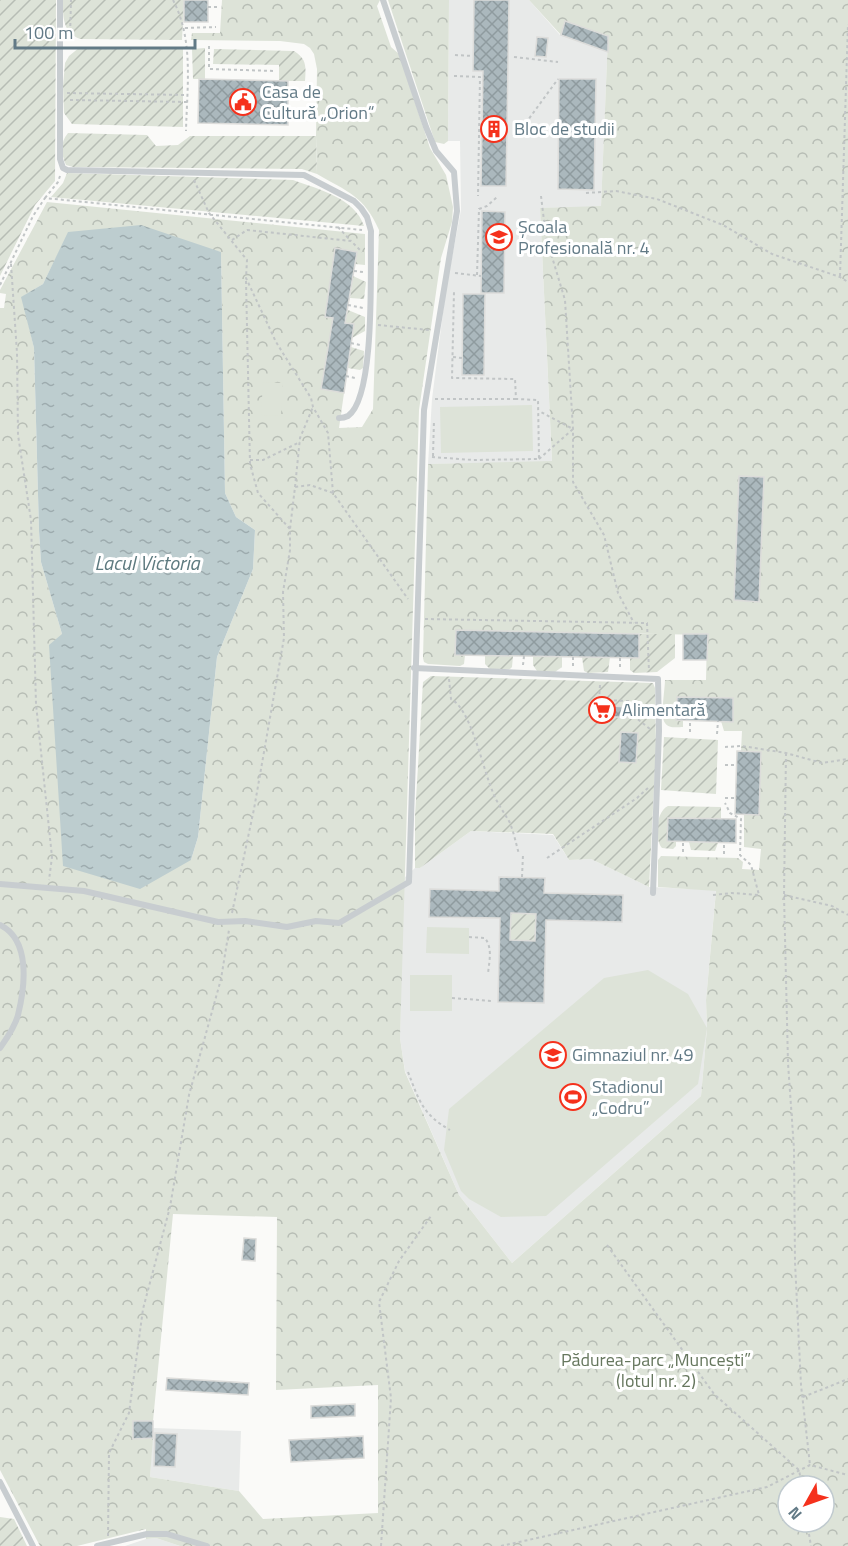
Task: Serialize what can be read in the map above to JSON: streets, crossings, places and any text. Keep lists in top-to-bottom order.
{
  "water": ["Lacul Victoria"],
  "parks": ["Pădurea-parc „Muncești” (lotul nr. 2)"],
  "places": {
    "public building": ["Casa de Cultură „Orion“"],
    "building": ["Bloc de studii"],
    "school or university": ["Școala Profesională nr. 4", "Gimnaziul nr. 49"],
    "supermarket": ["Alimentară"],
    "sports": ["Stadionul „Codru”"]
  },
  "scale_bar": "100 m",
  "north": "bottom left"
}
